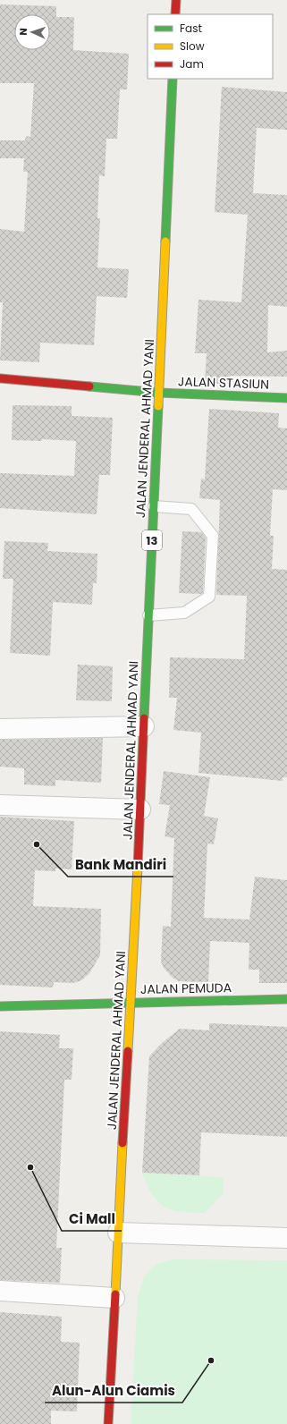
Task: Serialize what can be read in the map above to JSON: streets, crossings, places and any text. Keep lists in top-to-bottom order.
{
  "streets": {
    "main road": [
      "JALAN STASIUN",
      "JALAN JENDERAL AHMAD YANI",
      "13",
      "JALAN PEMUDA"
    ]
  },
  "crossings": [
    ["JALAN STASIUN", "JALAN JENDERAL AHMAD YANI"],
    ["JALAN JENDERAL AHMAD YANI", "JALAN PEMUDA"]
  ],
  "places": ["Bank Mandiri", "Ci Mall", "Alun-Alun Ciamis"],
  "legend": ["Fast", "Slow", "Jam"],
  "north": "left"
}
